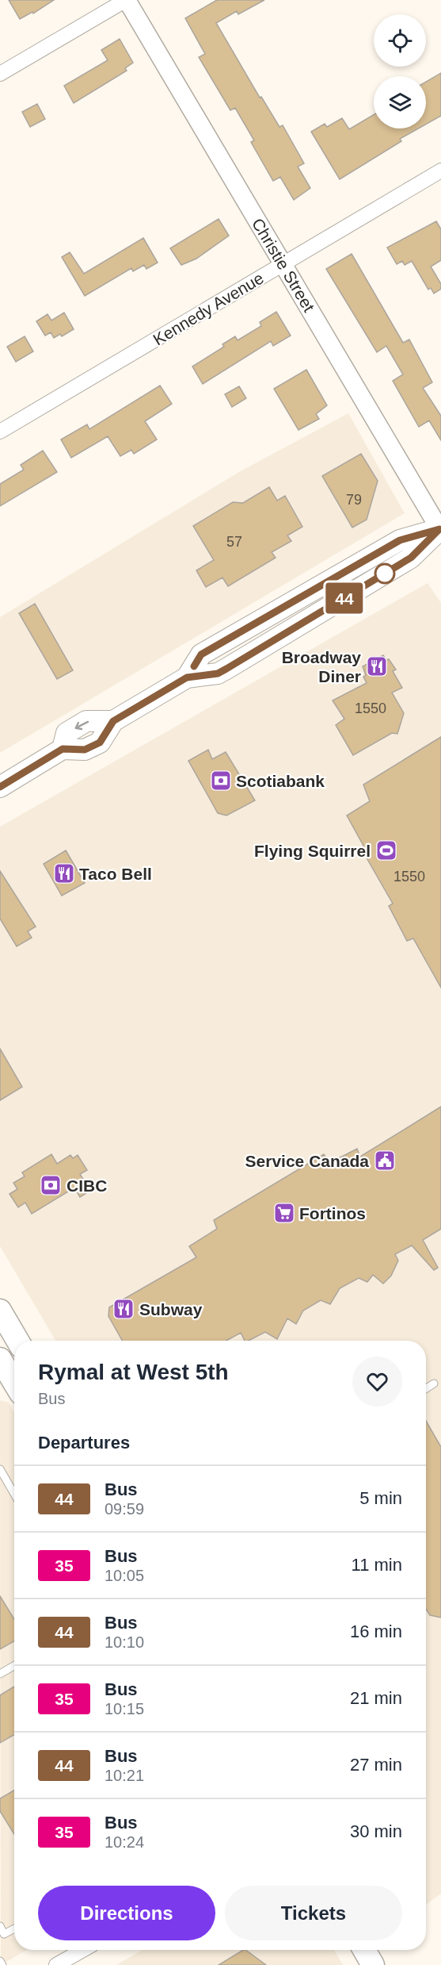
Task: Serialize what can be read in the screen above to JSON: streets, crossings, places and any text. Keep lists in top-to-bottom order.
{
  "streets": {
    "street": ["Christie Street", "Kennedy Avenue"]
  },
  "crossings": [
    ["Christie Street", "Kennedy Avenue"]
  ],
  "places": {
    "restaurant": ["Broadway Diner", "Taco Bell", "Subway"],
    "bank": ["Scotiabank", "CIBC"],
    "sports": ["Flying Squirrel"],
    "public building": ["Service Canada"],
    "supermarket": ["Fortinos"]
  },
  "lines": ["bus line 44"],
  "house_numbers": [
    "79",
    "57",
    "1550",
    "1550"
  ],
  "page": {
    "on_map": "44",
    "heading": [
      ["Rymal at West 5th", "Bus"],
      "Departures"
    ],
    "list": [
      {
        "mark": "44",
        "name": "Bus",
        "note": "09:59",
        "value": "5 min"
      },
      {
        "mark": "35",
        "name": "Bus",
        "note": "10:05",
        "value": "11 min"
      },
      {
        "mark": "44",
        "name": "Bus",
        "note": "10:10",
        "value": "16 min"
      },
      {
        "mark": "35",
        "name": "Bus",
        "note": "10:15",
        "value": "21 min"
      },
      {
        "mark": "44",
        "name": "Bus",
        "note": "10:21",
        "value": "27 min"
      },
      {
        "mark": "35",
        "name": "Bus",
        "note": "10:24",
        "value": "30 min"
      }
    ],
    "buttons": ["Directions", "Tickets"]
  }
}
